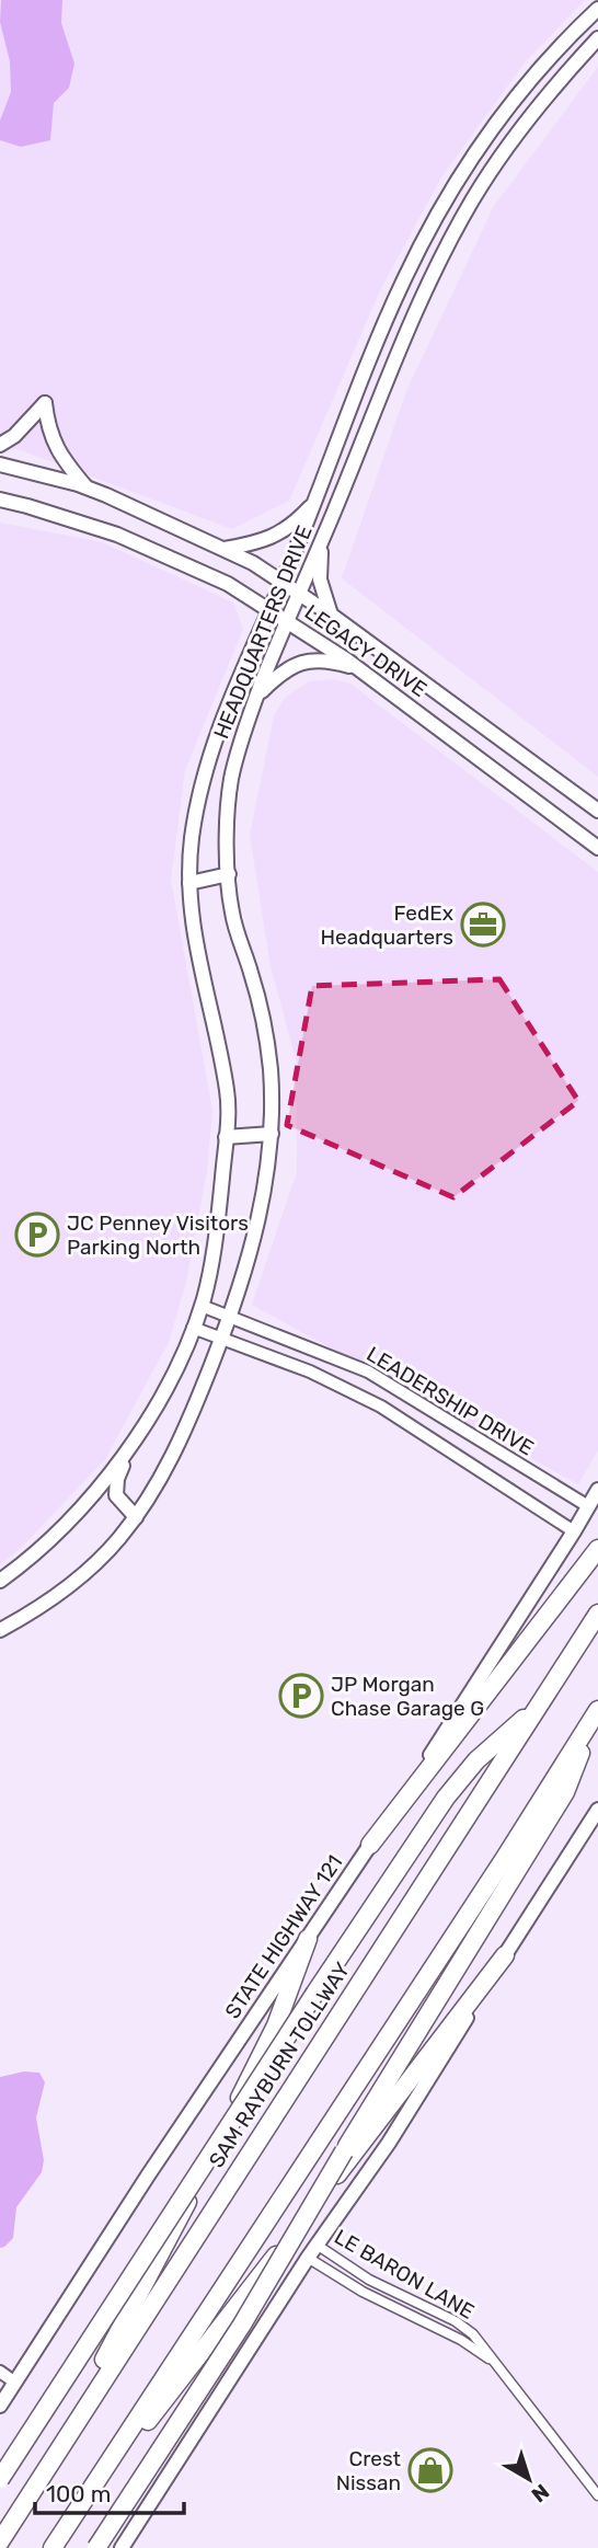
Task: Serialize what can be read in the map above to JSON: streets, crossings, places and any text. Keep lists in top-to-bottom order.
{
  "streets": {
    "highway": ["SAM RAYBURN TOLLWAY"],
    "main road": ["HEADQUARTERS DRIVE", "LEGACY DRIVE", "STATE HIGHWAY 121"],
    "street": ["LEADERSHIP DRIVE", "LE BARON LANE"]
  },
  "crossings": [
    ["HEADQUARTERS DRIVE", "LEGACY DRIVE"],
    ["HEADQUARTERS DRIVE", "LEADERSHIP DRIVE"],
    ["LEADERSHIP DRIVE", "STATE HIGHWAY 121"]
  ],
  "places": {
    "office": ["FedEx Headquarters"],
    "parking": ["JC Penney Visitors Parking North", "JP Morgan Chase Garage G"],
    "shop": ["Crest Nissan"]
  },
  "scale_bar": "100 m",
  "north": "bottom right"
}
